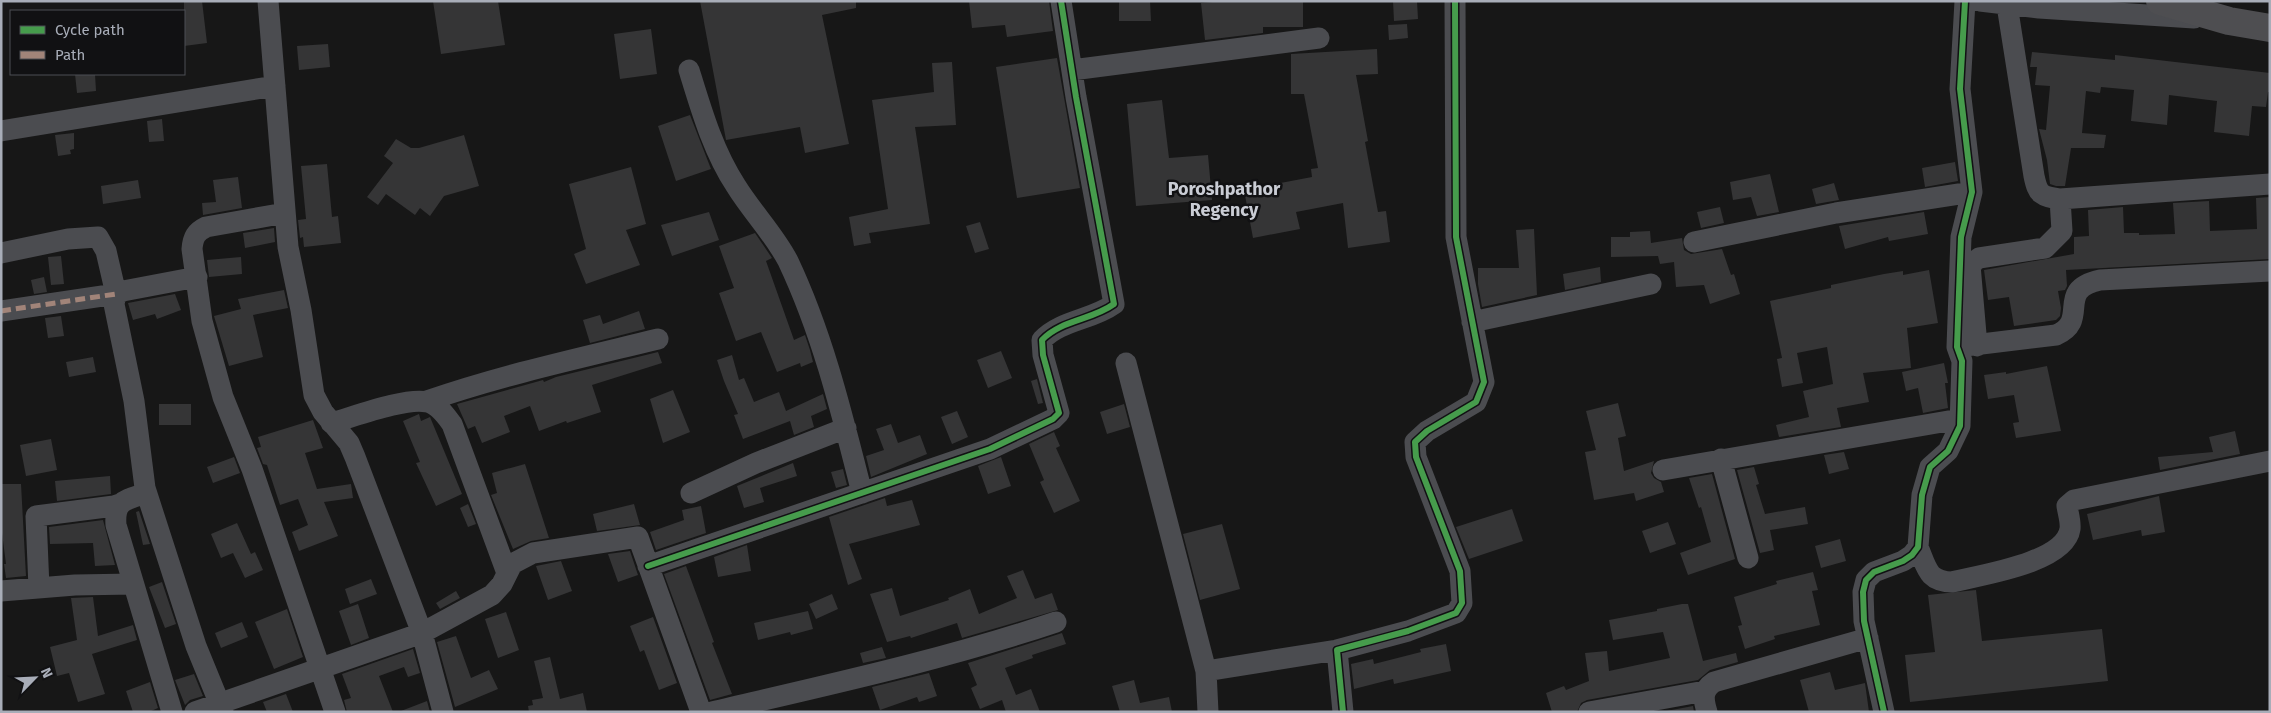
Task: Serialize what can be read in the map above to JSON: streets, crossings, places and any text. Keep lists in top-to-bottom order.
{
  "districts": ["Poroshpathor Regency"],
  "legend": ["Cycle path", "Path"],
  "north": "top right"
}
